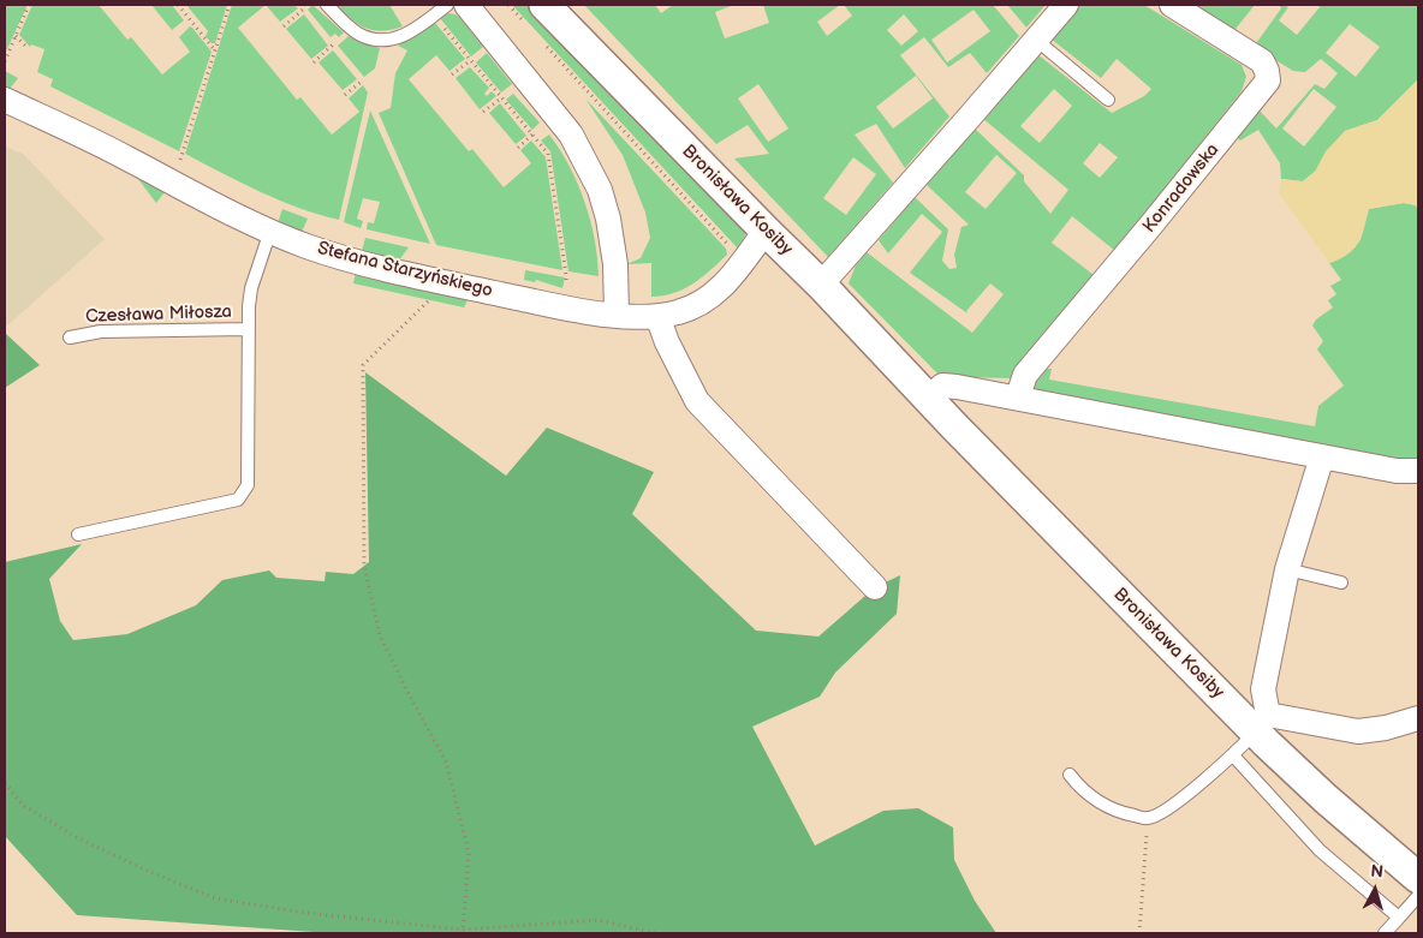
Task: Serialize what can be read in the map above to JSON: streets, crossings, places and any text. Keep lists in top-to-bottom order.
{
  "streets": {
    "street": ["Konradowska", "Bronisława Kosiby", "Stefana Starzyńskiego"],
    "lane": ["Czesława Miłosza"]
  },
  "crossings": [
    ["Bronisława Kosiby", "Stefana Starzyńskiego"],
    ["Stefana Starzyńskiego", "Czesława Miłosza"]
  ],
  "north": "top"
}
